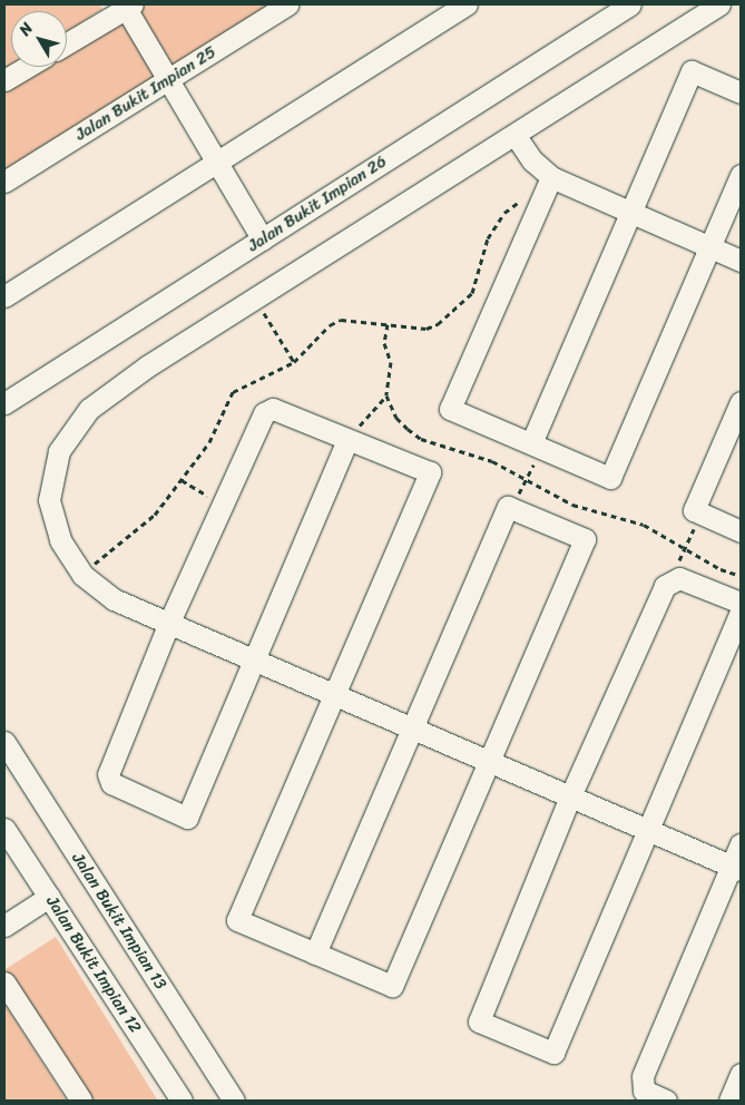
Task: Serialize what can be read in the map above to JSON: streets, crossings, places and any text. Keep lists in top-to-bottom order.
{
  "streets": {
    "street": [
      "Jalan Bukit Impian 25",
      "Jalan Bukit Impian 26",
      "Jalan Bukit Impian 13",
      "Jalan Bukit Impian 12"
    ]
  },
  "north": "top left"
}
